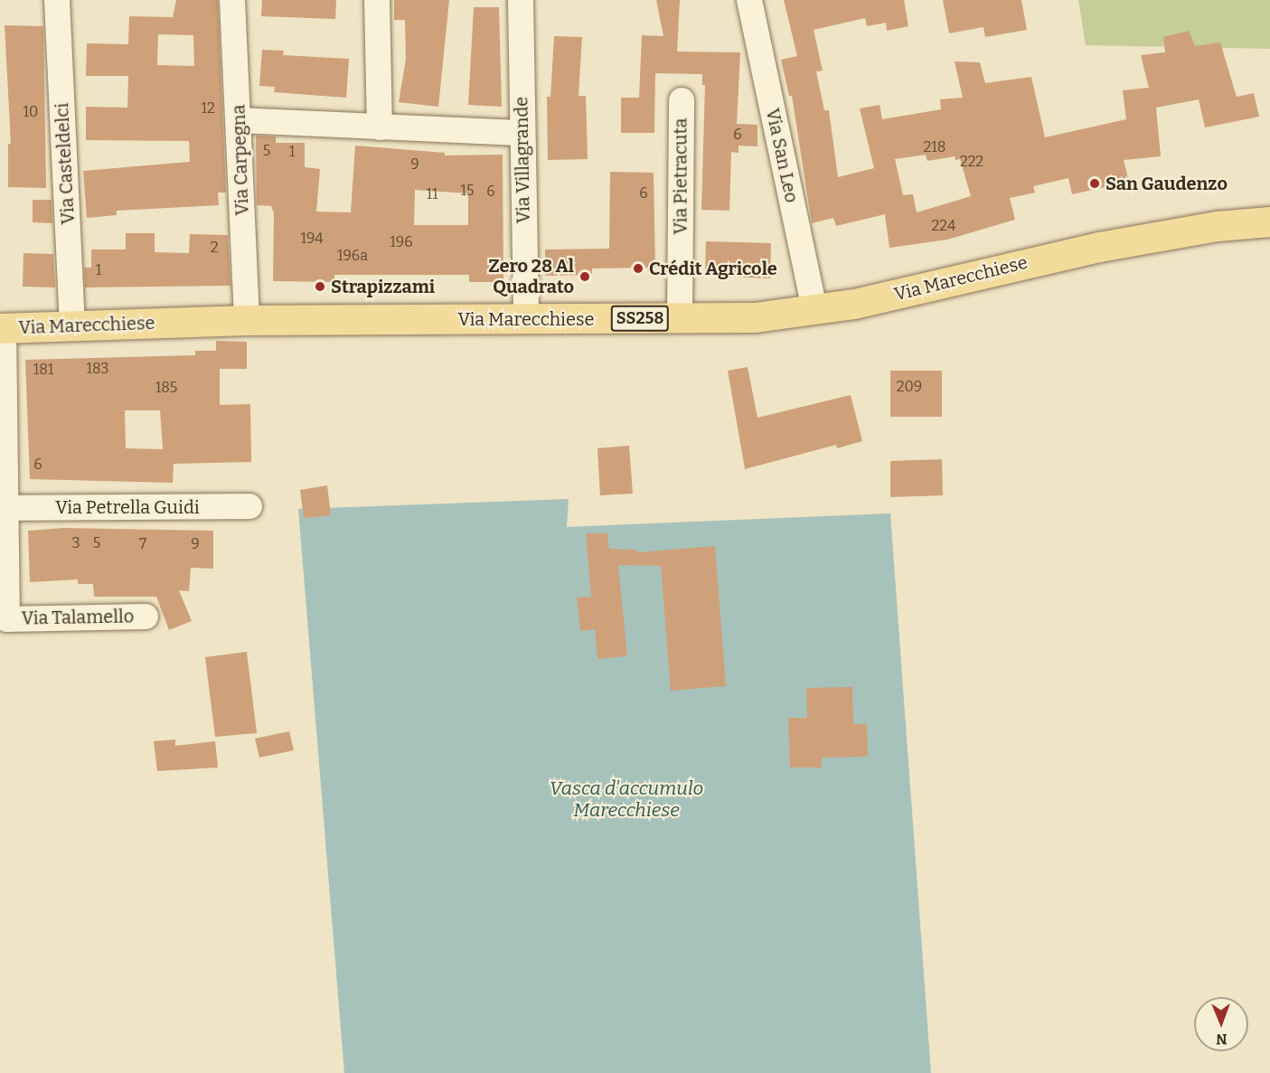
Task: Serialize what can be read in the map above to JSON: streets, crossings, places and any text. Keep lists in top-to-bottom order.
{
  "streets": {
    "main road": ["Via Marecchiese", "SS258"],
    "street": [
      "Via San Leo",
      "Via Carpegna",
      "Via Villagrande",
      "Via Casteldelci",
      "Via Pietracuta",
      "Via Petrella Guidi",
      "Via Talamello"
    ]
  },
  "crossings": [
    ["Via San Leo", "Via Marecchiese"],
    ["Via Carpegna", "Via Marecchiese"],
    ["Via Villagrande", "Via Marecchiese"],
    ["Via Casteldelci", "Via Marecchiese"],
    ["Via Pietracuta", "Via Marecchiese"],
    ["Via Marecchiese", "Via Talamello"],
    ["Via Petrella Guidi", "Via Talamello"]
  ],
  "water": ["Vasca d'accumulo Marecchiese"],
  "places": [
    "San Gaudenzo",
    "Crédit Agricole",
    "Zero 28 Al Quadrato",
    "Strapizzami"
  ],
  "house_numbers": [
    "12",
    "10",
    "6",
    "218",
    "5",
    "1",
    "222",
    "9",
    "15",
    "6",
    "6",
    "11",
    "224",
    "194",
    "196",
    "2",
    "196a",
    "1",
    "183",
    "181",
    "209",
    "185",
    "6",
    "3",
    "5",
    "7",
    "9"
  ],
  "north": "bottom"
}
